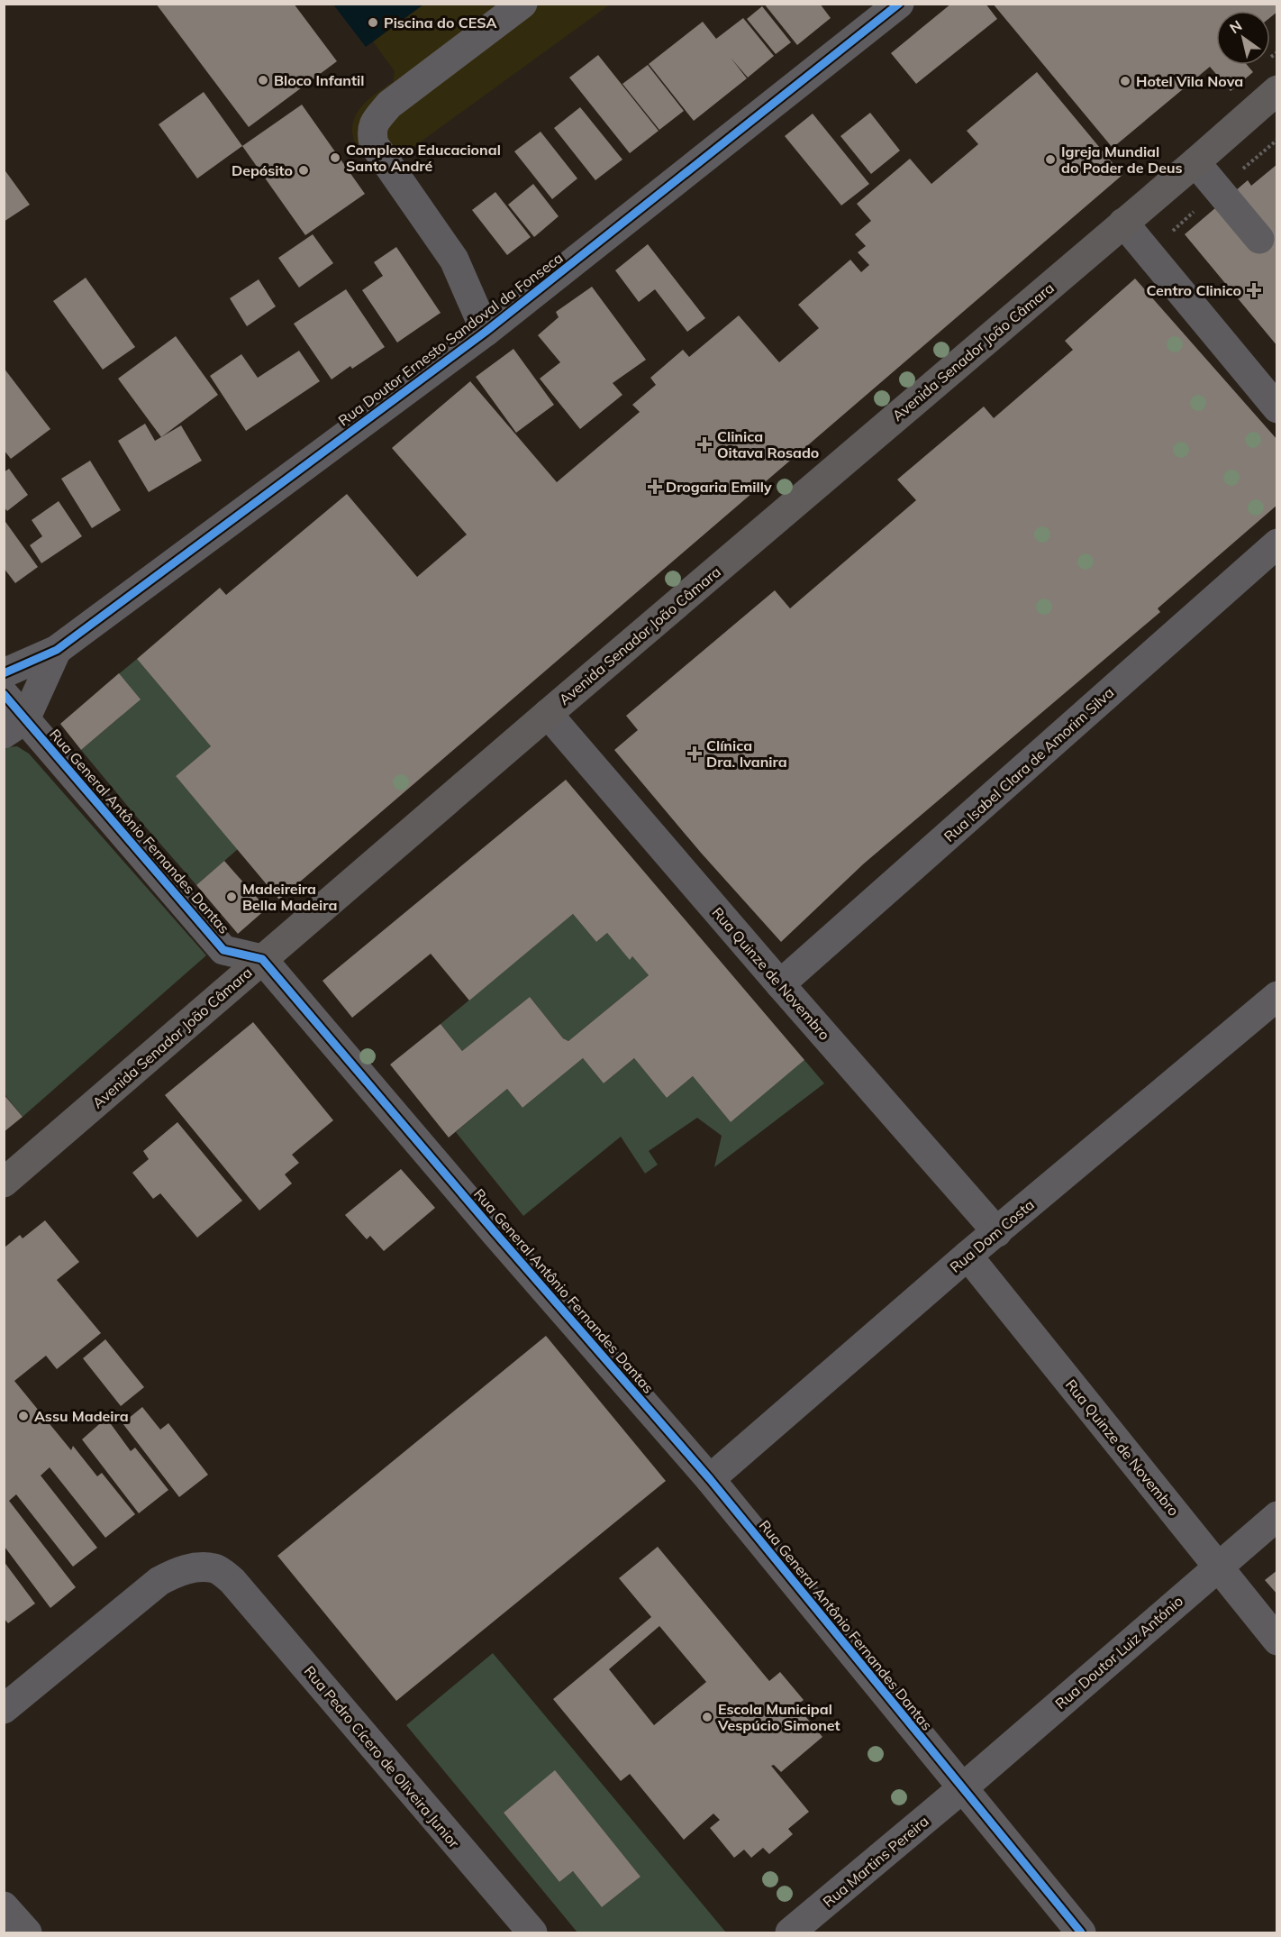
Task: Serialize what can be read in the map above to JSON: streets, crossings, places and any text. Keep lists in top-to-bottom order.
{
  "streets": {
    "main road": ["Avenida Senador João Câmara"],
    "street": [
      "Rua Doutor Ernesto Sandoval da Fonseca",
      "Rua Isabel Clara de Amorim Silva",
      "Rua General Antônio Fernandes Dantas",
      "Rua Quinze de Novembro",
      "Rua Dom Costa",
      "Rua Doutor Luiz António",
      "Rua Pedro Cícero de Oliveira Junior",
      "Rua Martins Pereira"
    ]
  },
  "crossings": [
    ["Avenida Senador João Câmara", "Rua General Antônio Fernandes Dantas"],
    ["Avenida Senador João Câmara", "Rua Quinze de Novembro"],
    ["Rua Isabel Clara de Amorim Silva", "Rua Quinze de Novembro"],
    ["Rua General Antônio Fernandes Dantas", "Rua Dom Costa"],
    ["Rua General Antônio Fernandes Dantas", "Rua Doutor Luiz António"],
    ["Rua General Antônio Fernandes Dantas", "Rua Martins Pereira"],
    ["Rua Quinze de Novembro", "Rua Dom Costa"],
    ["Rua Quinze de Novembro", "Rua Doutor Luiz António"],
    ["Rua Doutor Luiz António", "Rua Martins Pereira"]
  ],
  "places": {
    "other": [
      "Piscina do CESA",
      "Bloco Infantil",
      "Hotel Vila Nova",
      "Complexo Educacional Santo André",
      "Igreja Mundial do Poder de Deus",
      "Depósito",
      "Madeireira Bella Madeira",
      "Assu Madeira",
      "Escola Municipal Vespúcio Simonet"
    ],
    "health": [
      "Centro Clinico",
      "Clinica Oitava Rosado",
      "Drogaria Emilly",
      "Clínica Dra. Ivanira"
    ]
  },
  "north": "top left"
}
